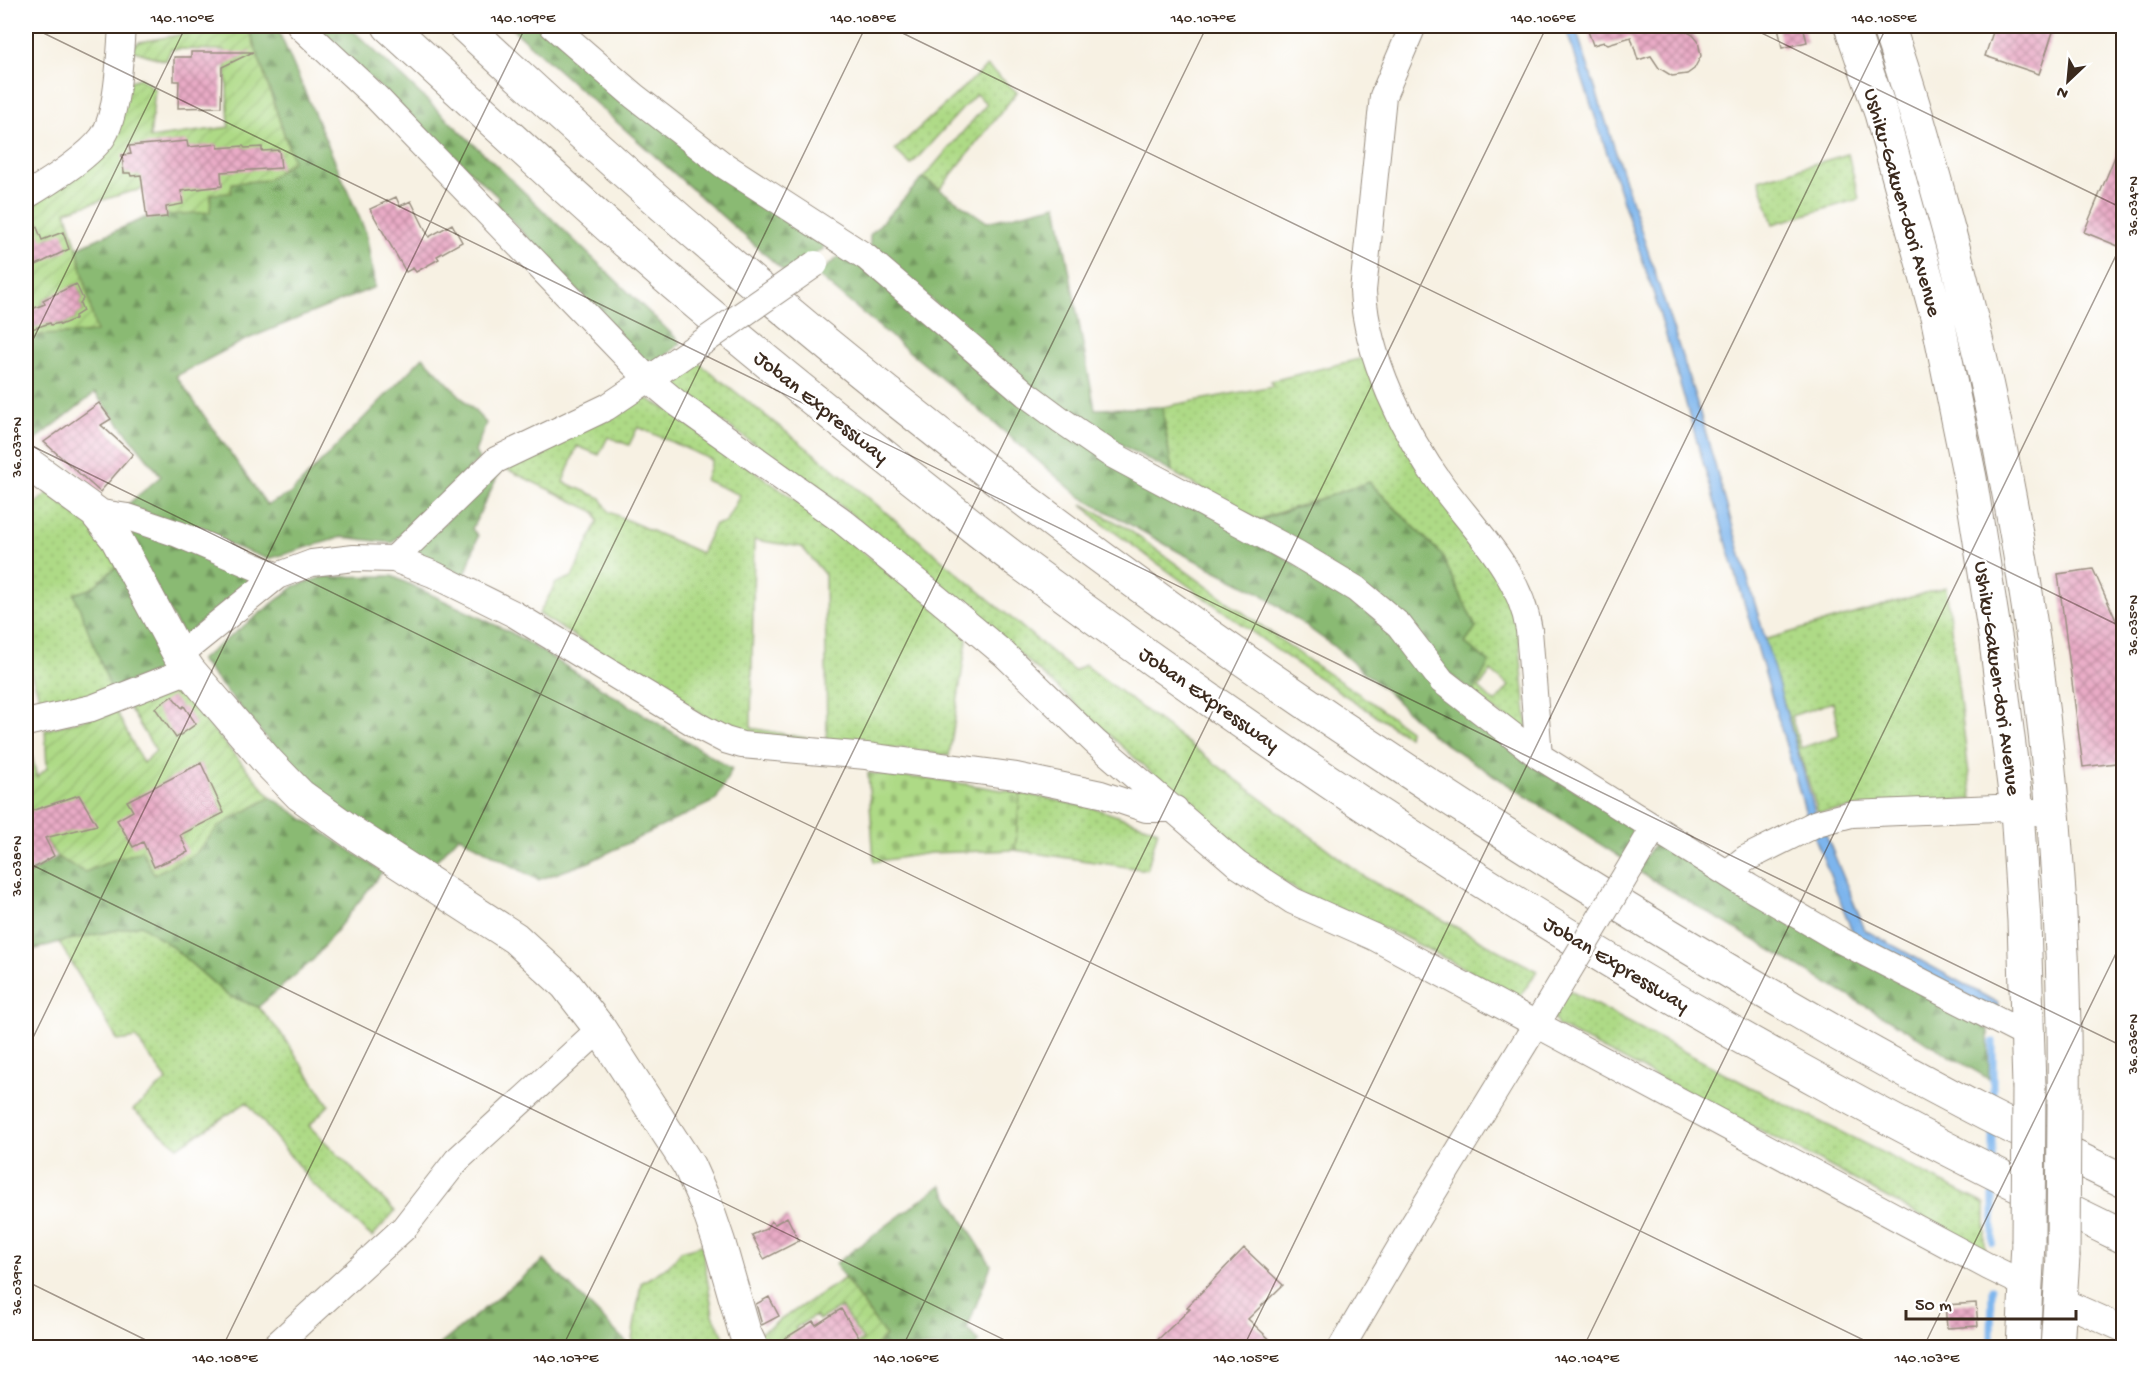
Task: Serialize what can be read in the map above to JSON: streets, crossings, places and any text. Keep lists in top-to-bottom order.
{
  "streets": {
    "highway": ["Ushiku-Gakuen-dori Avenue", "Joban Expressway"]
  },
  "scale_bar": "50 m",
  "north": "bottom left",
  "coordinates": [
    "140.110°E",
    "140.109°E",
    "140.108°E",
    "140.107°E",
    "140.106°E",
    "140.105°E",
    "36.034°N",
    "36.037°N",
    "36.035°N",
    "36.038°N",
    "36.036°N",
    "36.039°N",
    "140.104°E",
    "140.103°E"
  ]
}
